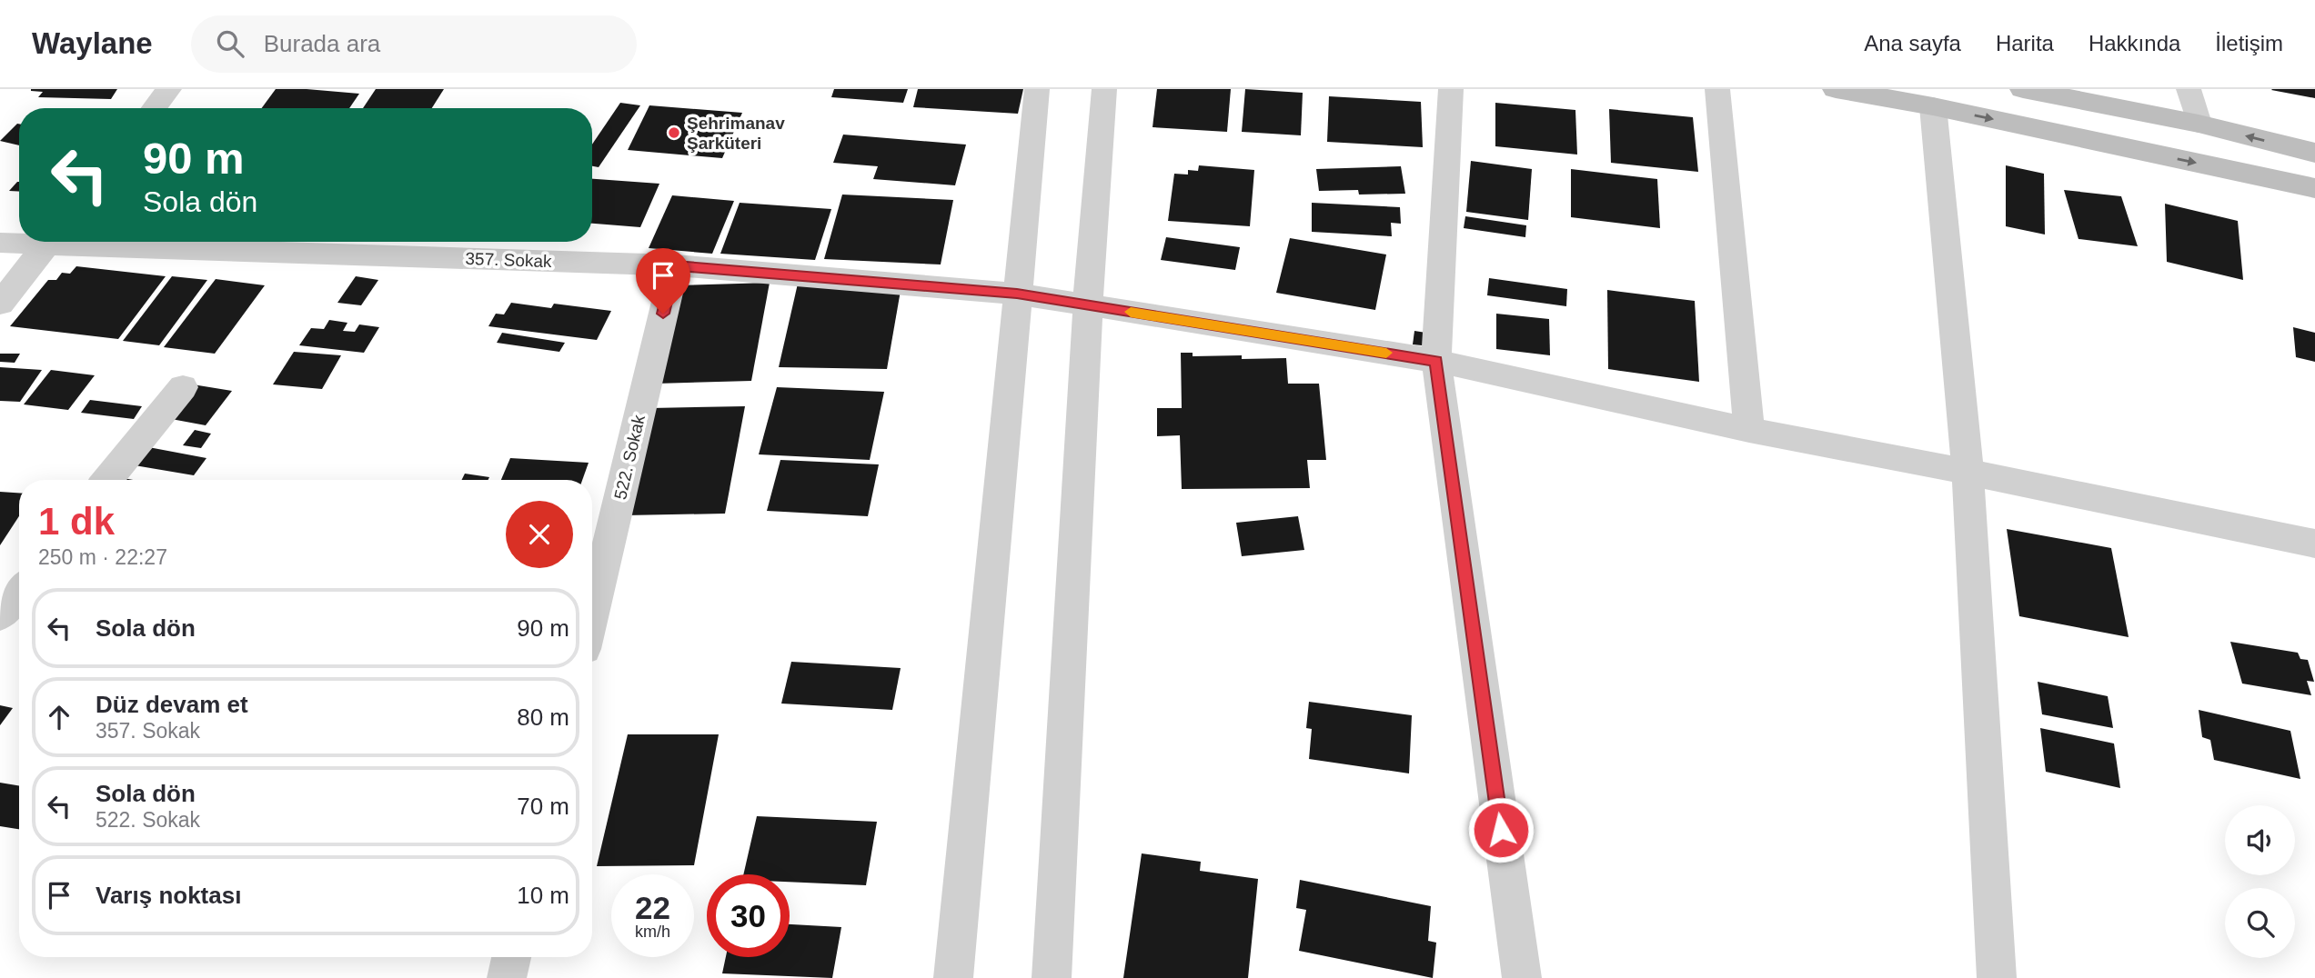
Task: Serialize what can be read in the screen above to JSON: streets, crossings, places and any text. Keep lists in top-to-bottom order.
{
  "streets": {
    "street": ["357. Sokak", "522. Sokak"]
  },
  "crossings": [
    ["357. Sokak", "522. Sokak"]
  ],
  "places": ["Şehrimanav Şarküteri"],
  "page": {
    "header": "Waylane",
    "search": "Burada ara",
    "nav": [
      "Ana sayfa",
      "Harita",
      "Hakkında",
      "İletişim"
    ],
    "turn": ["90 m", "Sola dön"],
    "heading": ["1 dk", "250 m · 22:27"],
    "list": [
      {
        "name": "Sola dön",
        "value": "90 m"
      },
      {
        "name": "Düz devam et",
        "note": "357. Sokak",
        "value": "80 m"
      },
      {
        "name": "Sola dön",
        "note": "522. Sokak",
        "value": "70 m"
      },
      {
        "name": "Varış noktası",
        "value": "10 m"
      }
    ],
    "speed": "22 km/h",
    "limit": "30"
  }
}
